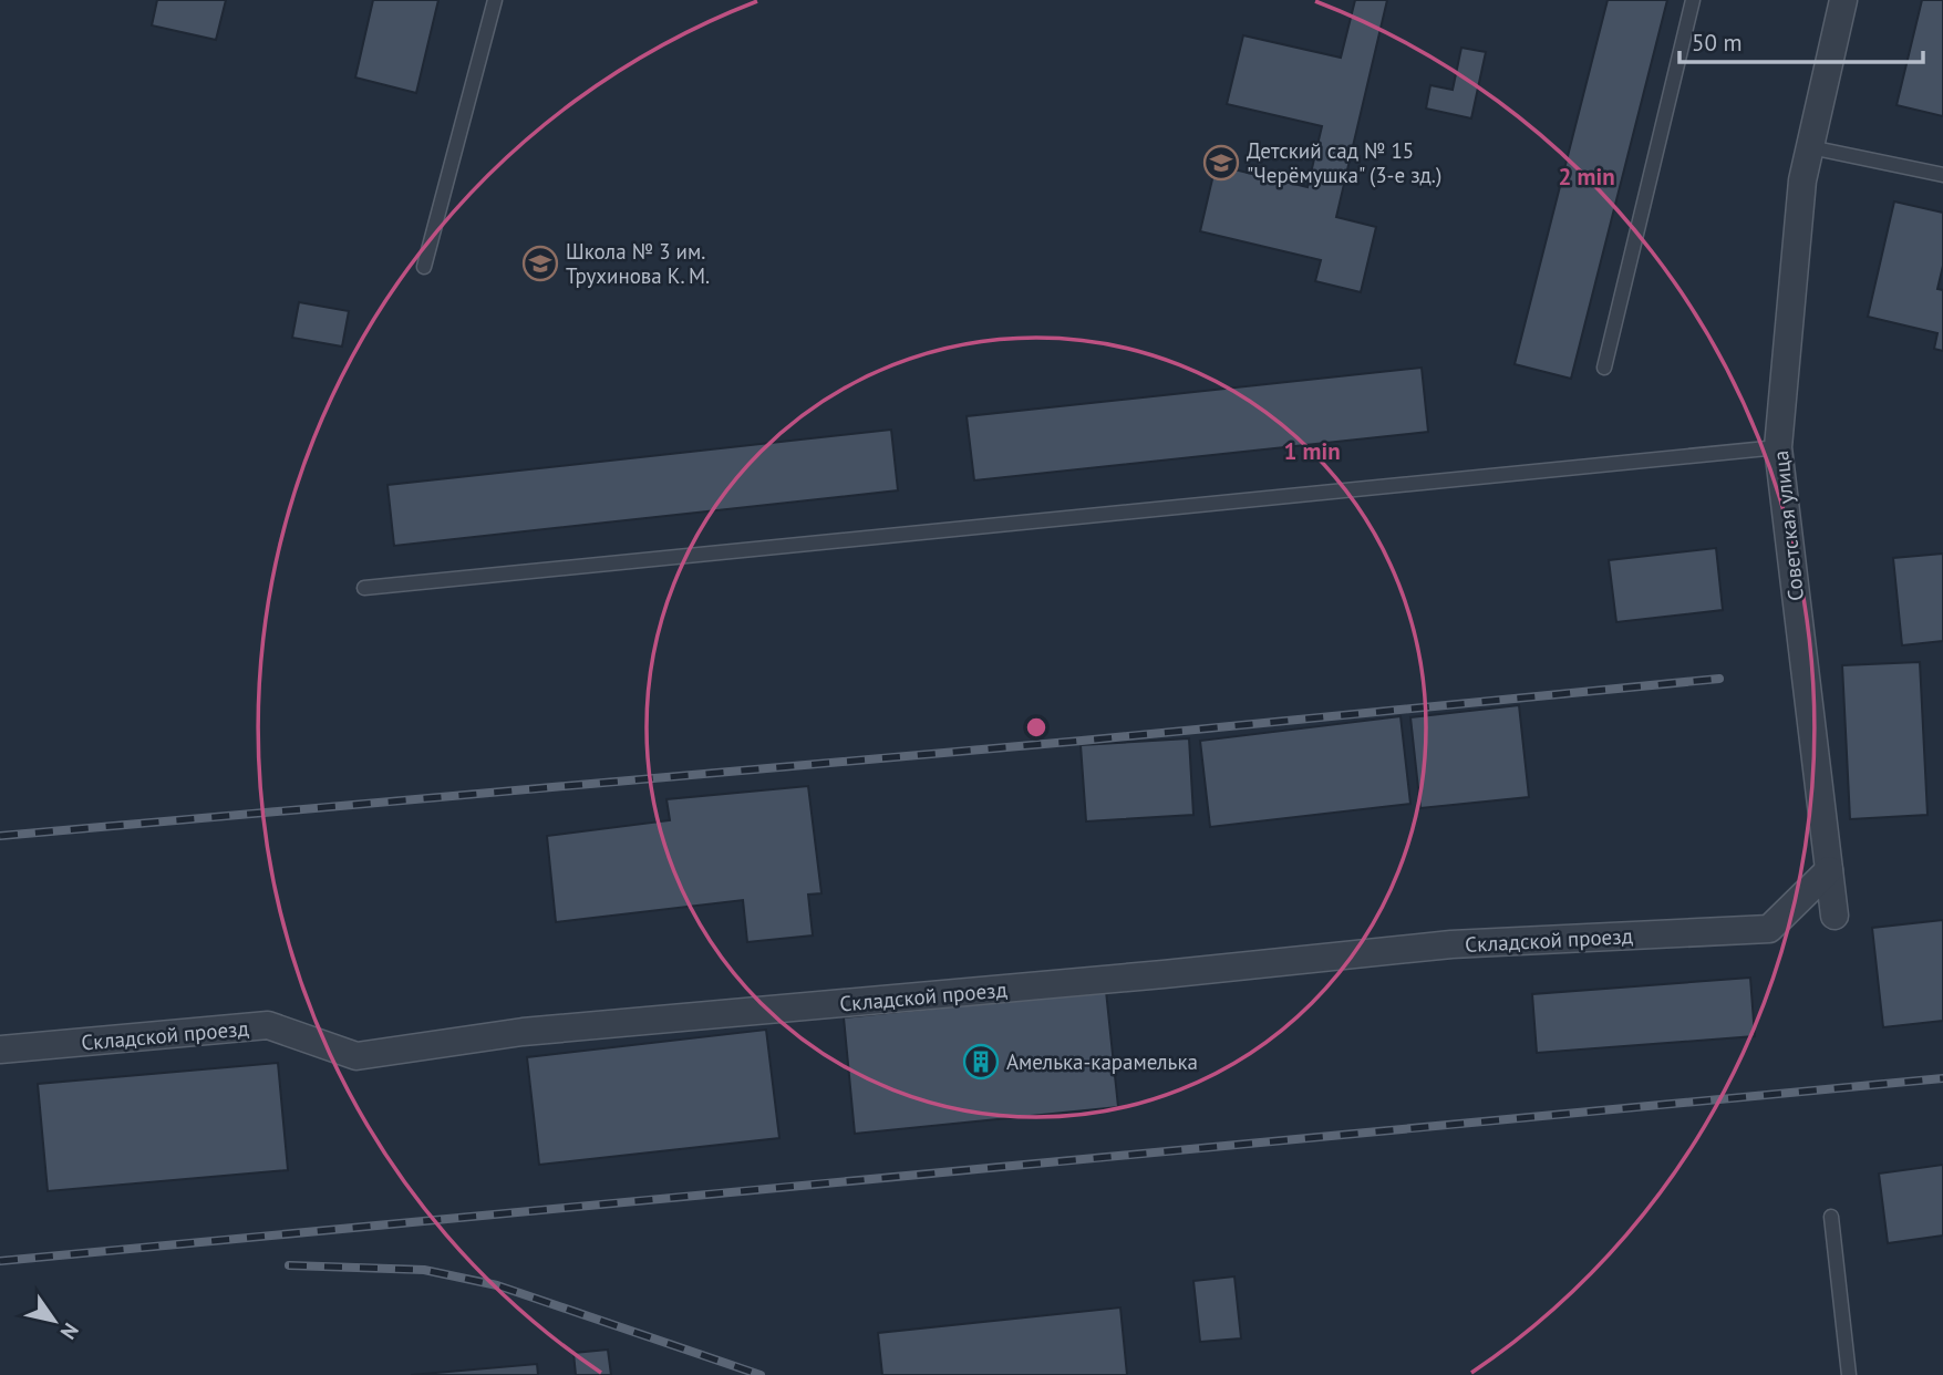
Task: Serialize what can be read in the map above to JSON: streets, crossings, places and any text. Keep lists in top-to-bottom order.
{
  "streets": {
    "street": ["Советская улица", "Складской проезд"]
  },
  "crossings": [
    ["Советская улица", "Складской проезд"]
  ],
  "places": {
    "school or university": ["Детский сад № 15 \"Черёмушка\" (3-е зд.)", "Школа № 3 им. Трухинова К. М."],
    "building": ["Амелька-карамелька"]
  },
  "scale_bar": "50 m",
  "north": "bottom right",
  "rings": ["2 min", "1 min"]
}
